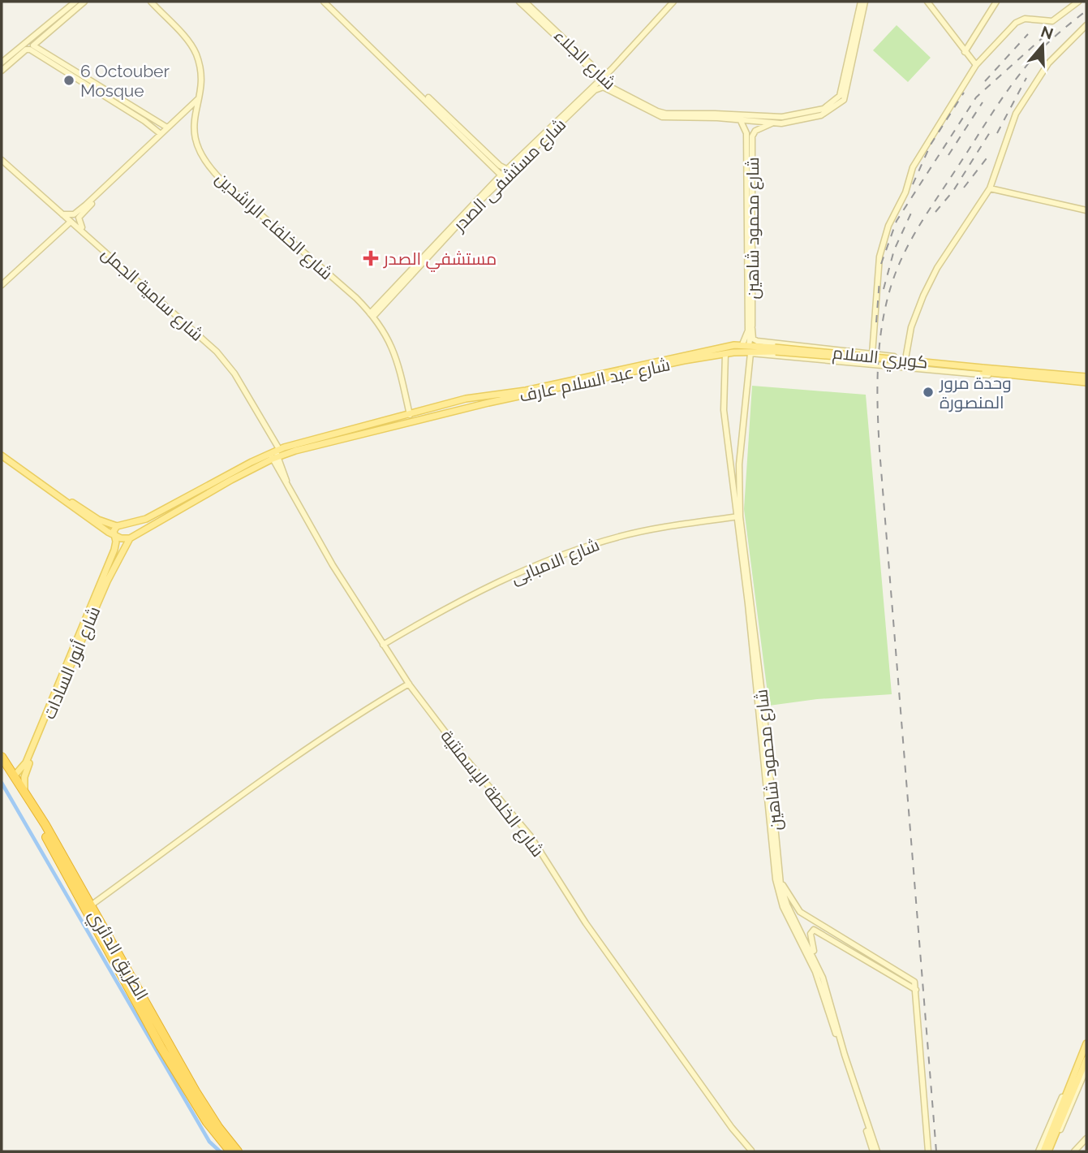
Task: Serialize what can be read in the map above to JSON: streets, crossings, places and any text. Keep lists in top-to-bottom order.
{
  "streets": {
    "highway": ["الطريق الدائري"],
    "main road": [
      "شارع الجلاء",
      "شارع مستشفى الصدر",
      "شارع الخلفاء الراشدين",
      "شارع محمود شاهين",
      "شارع سامية الجمل",
      "كوبري السلام",
      "شارع عبد السلام عارف",
      "شارع الامبابى",
      "شارع أنور السادات",
      "شارع الخلطة الإسمنتية"
    ]
  },
  "crossings": [
    ["شارع الجلاء", "شارع مستشفى الصدر"],
    ["شارع الجلاء", "شارع محمود شاهين"],
    ["شارع مستشفى الصدر", "شارع الخلفاء الراشدين"],
    ["شارع الخلفاء الراشدين", "شارع عبد السلام عارف"],
    ["شارع محمود شاهين", "كوبري السلام"],
    ["شارع محمود شاهين", "شارع عبد السلام عارف"],
    ["شارع محمود شاهين", "شارع الامبابى"],
    ["شارع سامية الجمل", "شارع عبد السلام عارف"],
    ["شارع سامية الجمل", "شارع الخلطة الإسمنتية"],
    ["كوبري السلام", "شارع عبد السلام عارف"],
    ["شارع عبد السلام عارف", "شارع أنور السادات"],
    ["شارع عبد السلام عارف", "شارع الخلطة الإسمنتية"],
    ["شارع الامبابى", "شارع الخلطة الإسمنتية"],
    ["شارع أنور السادات", "الطريق الدائري"]
  ],
  "places": {
    "other": ["6 Octouber Mosque", "وحدة مرور المنصورة"],
    "health": ["مستشفي الصدر"]
  },
  "north": "top"
}
